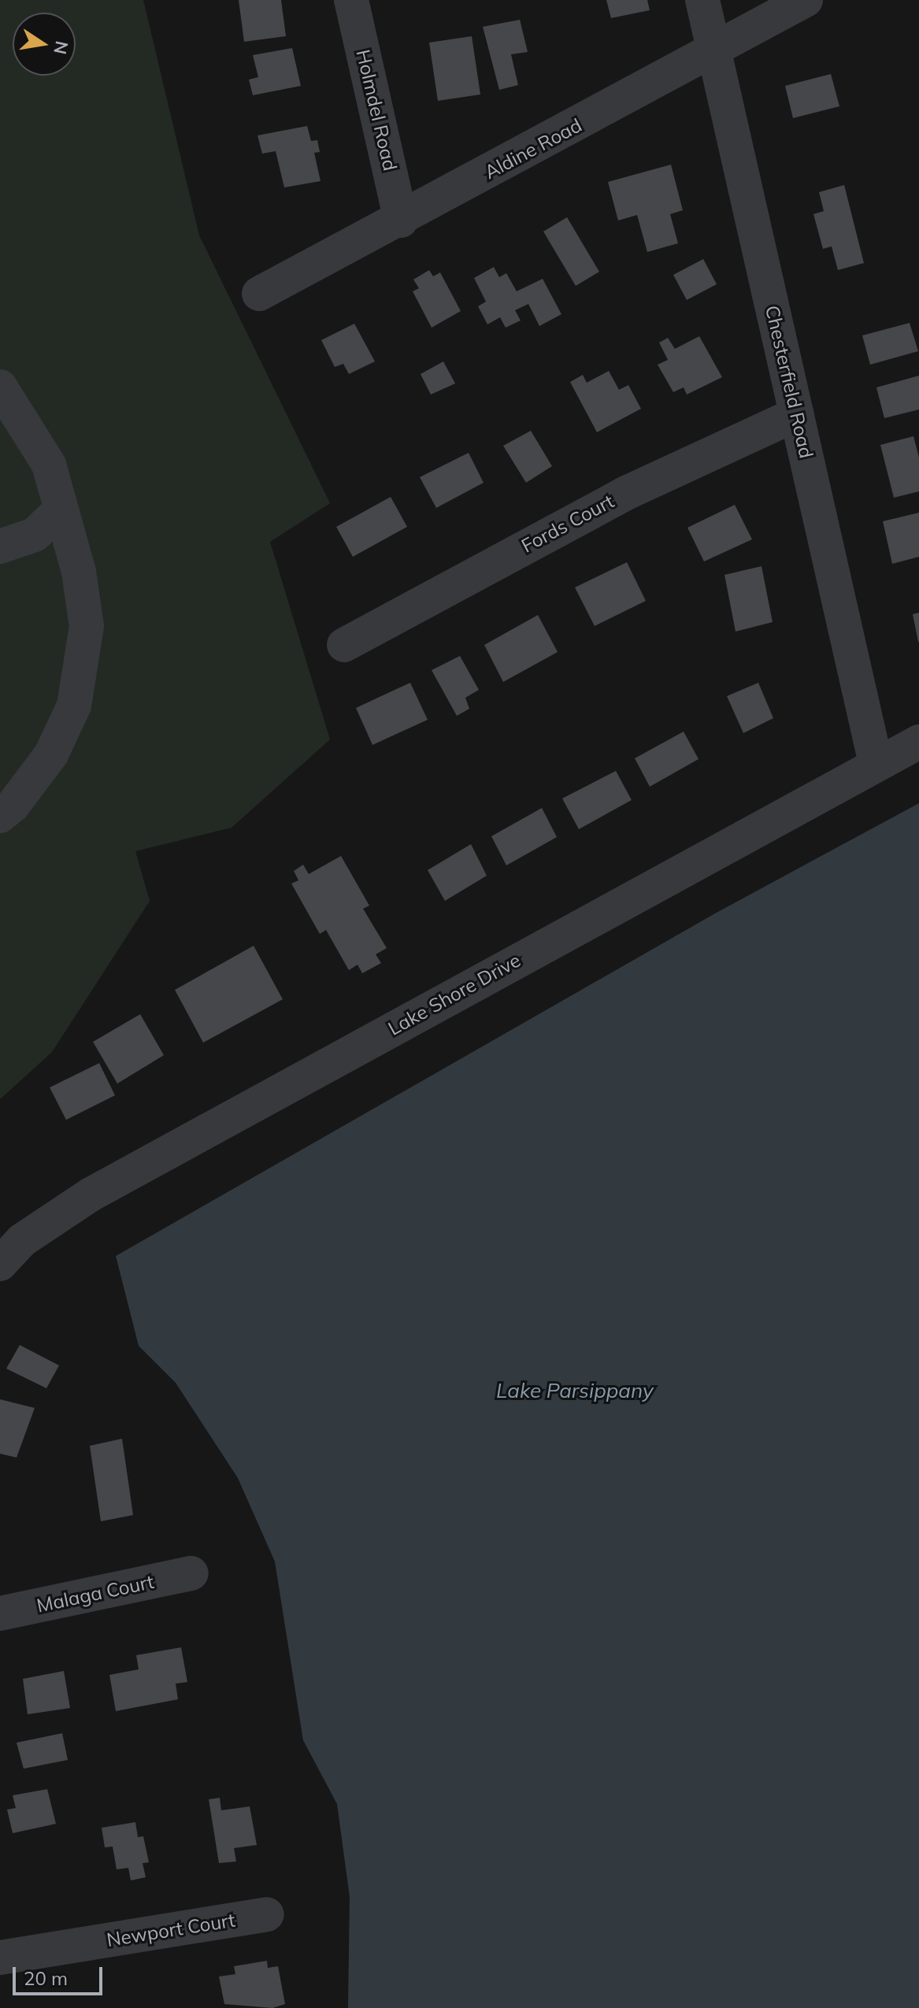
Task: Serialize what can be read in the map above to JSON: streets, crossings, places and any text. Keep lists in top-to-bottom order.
{
  "streets": {
    "street": [
      "Holmdel Road",
      "Aldine Road",
      "Chesterfield Road",
      "Fords Court",
      "Lake Shore Drive",
      "Malaga Court",
      "Newport Court"
    ]
  },
  "crossings": [
    ["Holmdel Road", "Aldine Road"],
    ["Aldine Road", "Chesterfield Road"],
    ["Chesterfield Road", "Fords Court"],
    ["Chesterfield Road", "Lake Shore Drive"]
  ],
  "water": ["Lake Parsippany"],
  "scale_bar": "20 m",
  "north": "right"
}
